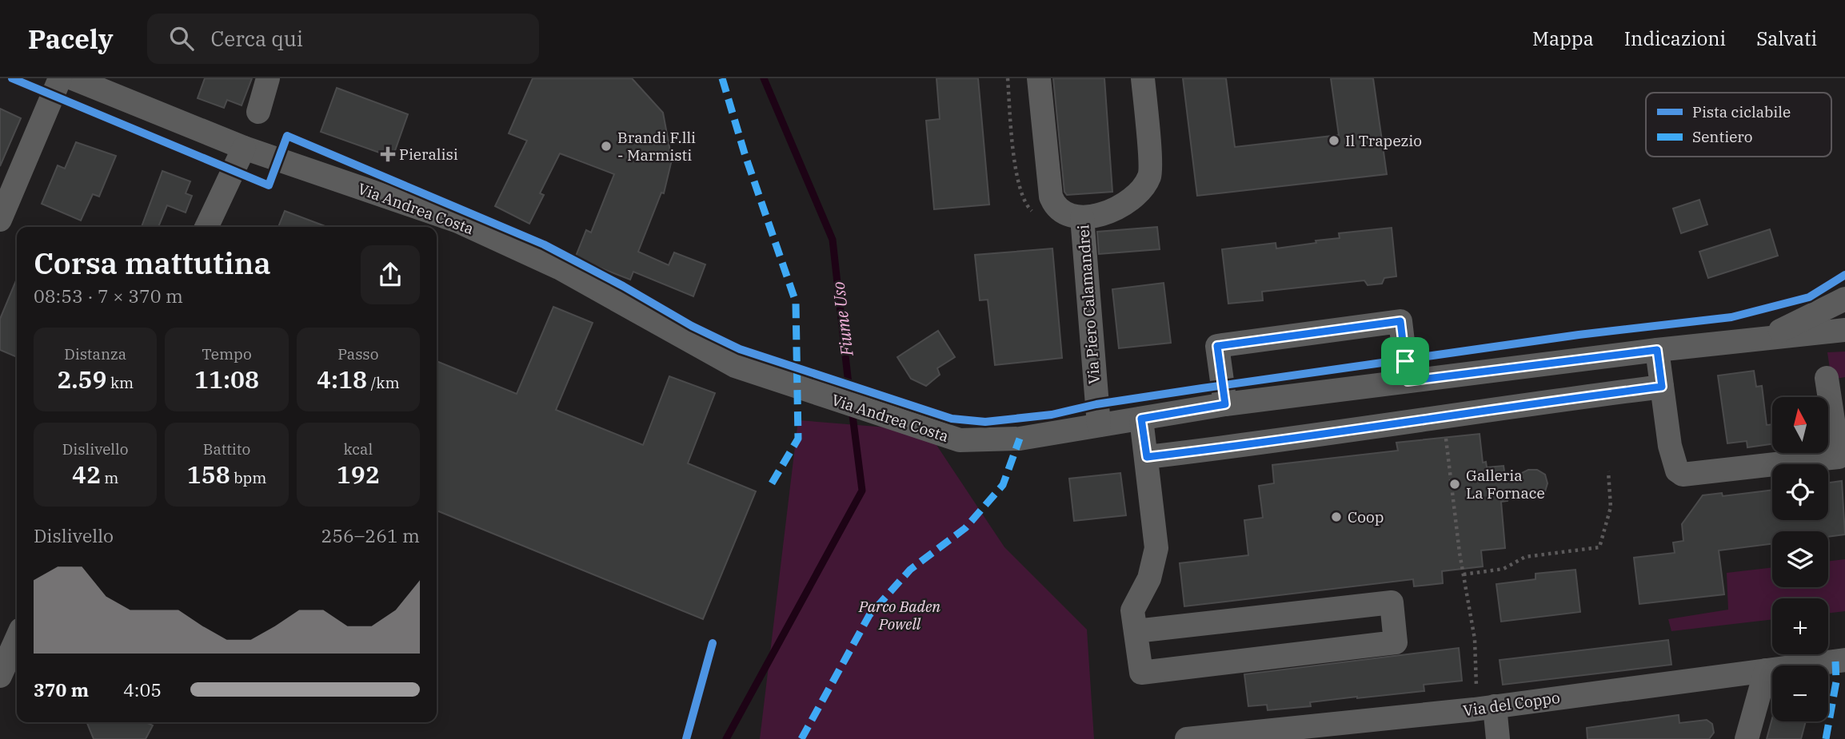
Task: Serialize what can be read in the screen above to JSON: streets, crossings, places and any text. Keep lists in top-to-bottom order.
{
  "streets": {
    "street": ["Via Andrea Costa", "Via Piero Calamandrei", "Via del Coppo"]
  },
  "crossings": [
    ["Via Andrea Costa", "Via Piero Calamandrei"]
  ],
  "water": ["Fiume Uso"],
  "parks": ["Parco Baden Powell"],
  "places": {
    "other": [
      "Il Trapezio",
      "Brandi F.lli - Marmisti",
      "Galleria La Fornace",
      "Coop"
    ],
    "health": ["Pieralisi"]
  },
  "legend": ["Pista ciclabile", "Sentiero"],
  "north": "top",
  "page": {
    "header": "Pacely",
    "search": "Cerca qui",
    "nav": ["Mappa", "Indicazioni", "Salvati"],
    "heading": ["Corsa mattutina", "08:53 · 7 × 370 m"],
    "stats": [
      ["Distanza", "2.59 km"],
      ["Tempo", "11:08"],
      ["Passo", "4:18 /km"],
      ["Dislivello", "42 m"],
      ["Battito", "158 bpm"],
      ["kcal", "192"]
    ],
    "map_buttons": ["+", "−"],
    "chart": ["Dislivello", "256–261 m"],
    "list": [
      {
        "name": "370 m",
        "note": "4:05"
      }
    ]
  }
}
